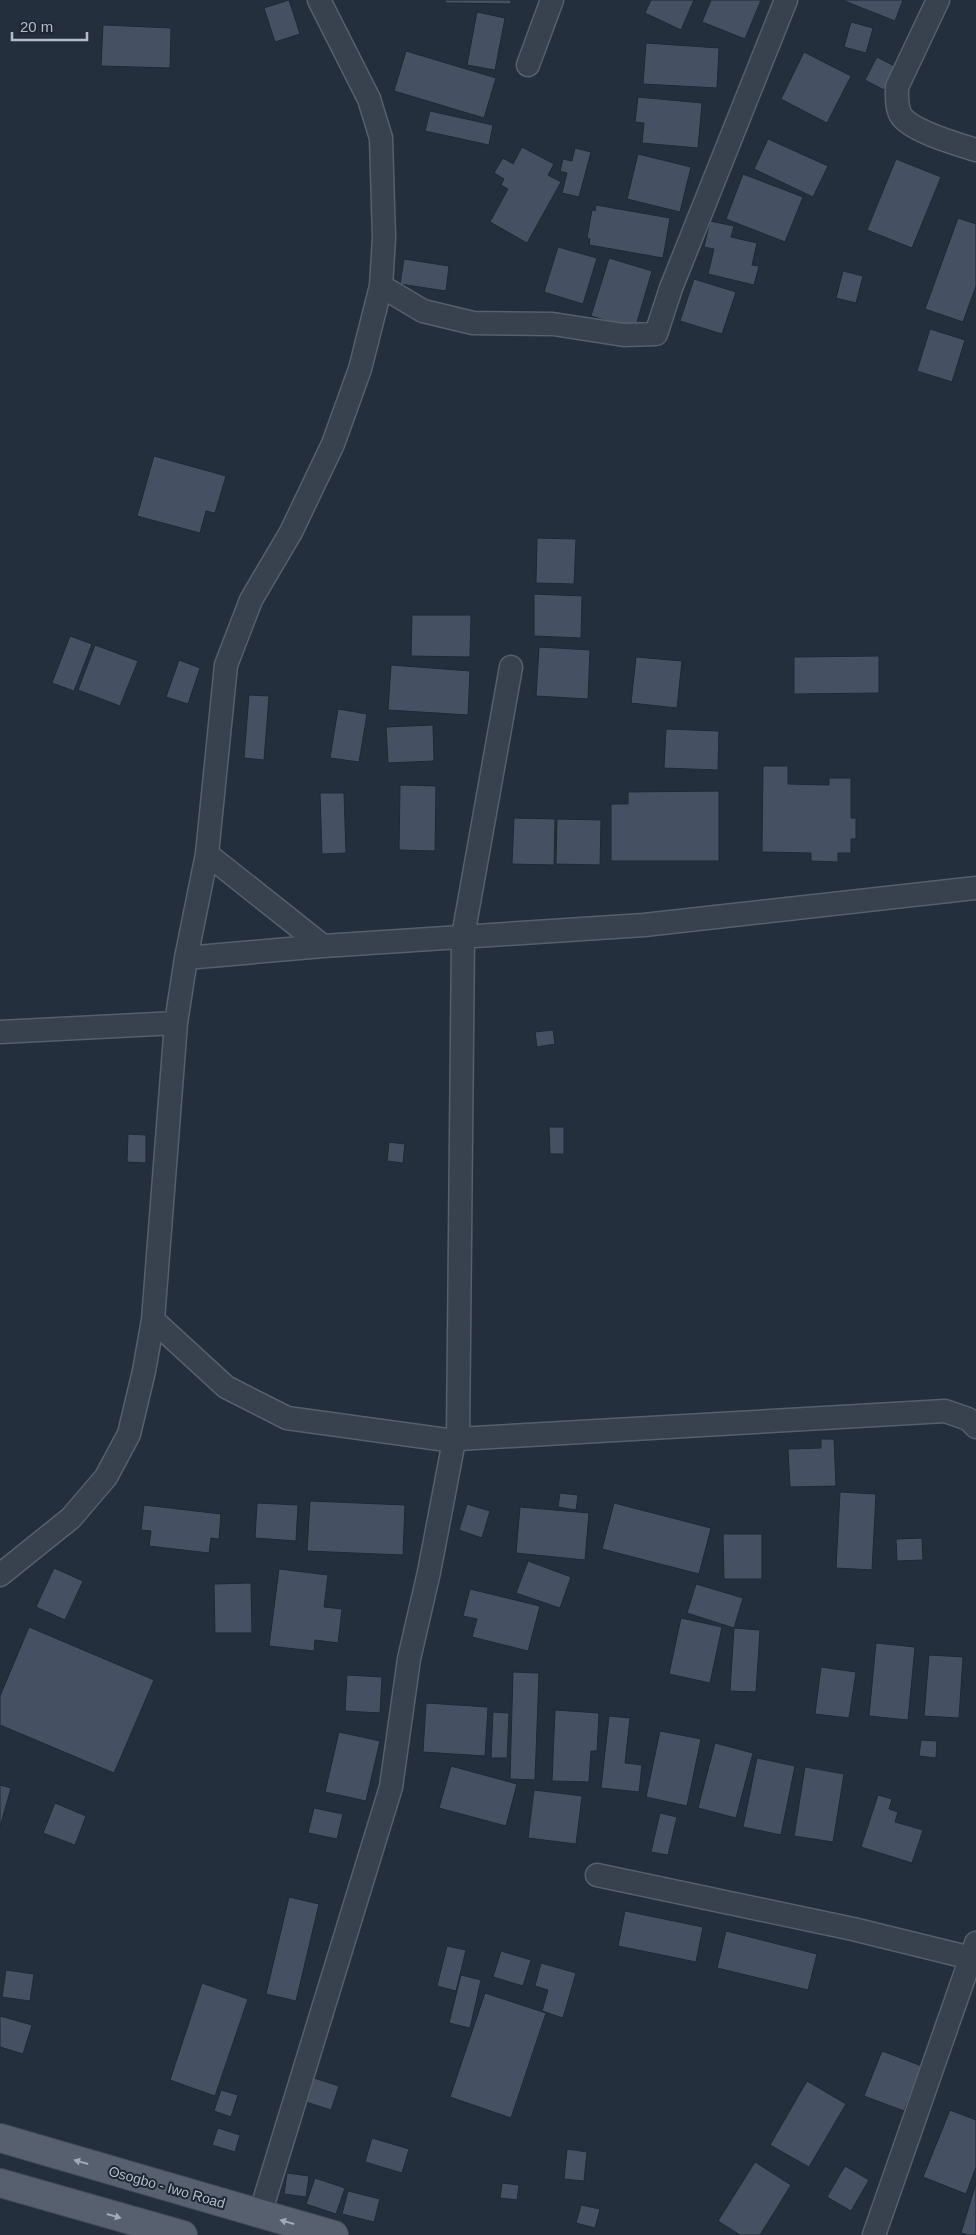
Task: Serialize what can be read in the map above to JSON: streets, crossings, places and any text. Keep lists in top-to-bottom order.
{
  "streets": {
    "main road": ["Osogbo - Iwo Road"]
  },
  "scale_bar": "20 m"
}
